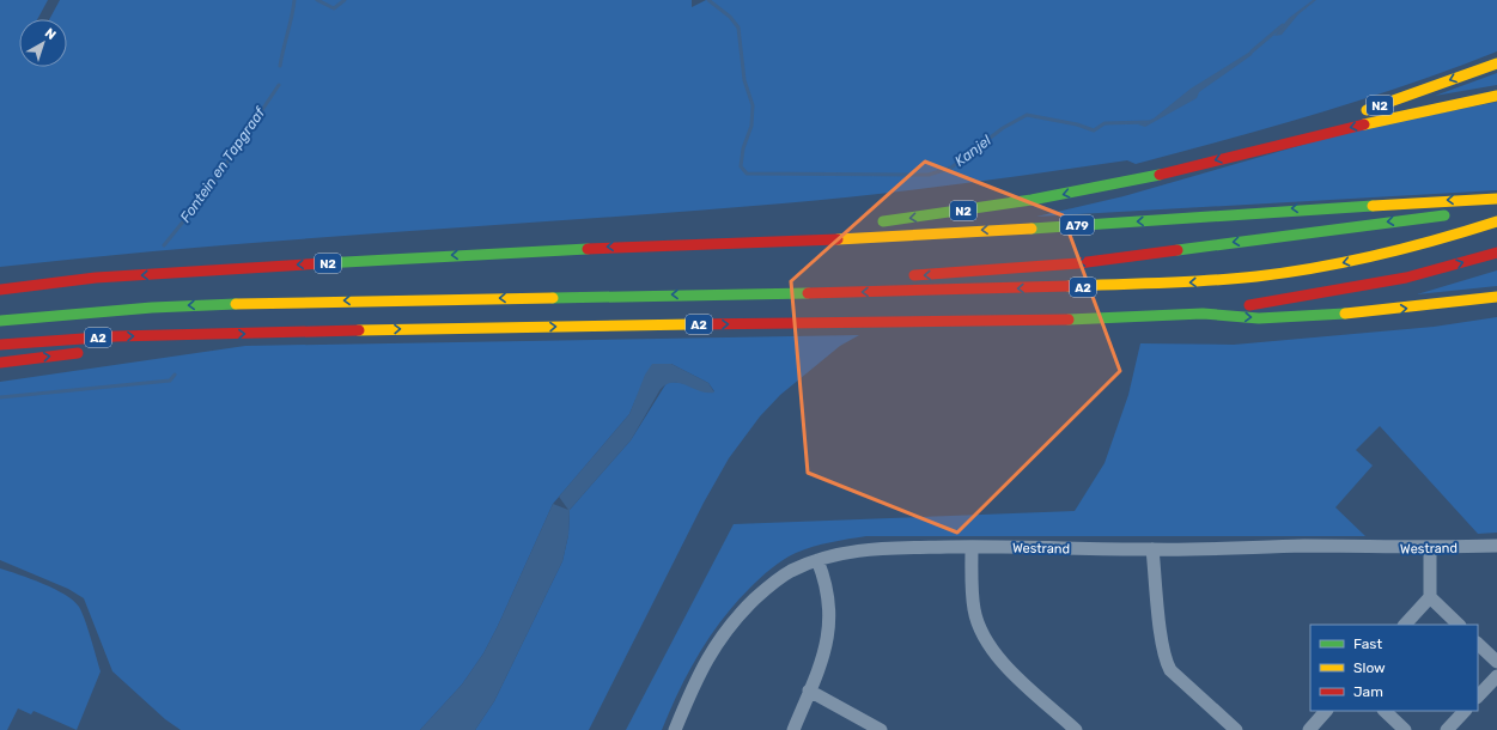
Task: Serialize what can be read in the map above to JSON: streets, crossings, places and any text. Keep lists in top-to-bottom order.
{
  "streets": {
    "highway": ["N2", "A79", "A2"],
    "street": ["Westrand"]
  },
  "crossings": [
    ["N2", "A79"]
  ],
  "water": ["Kanjel", "Fontein en Tapgraaf"],
  "legend": ["Fast", "Slow", "Jam"],
  "north": "top right"
}
